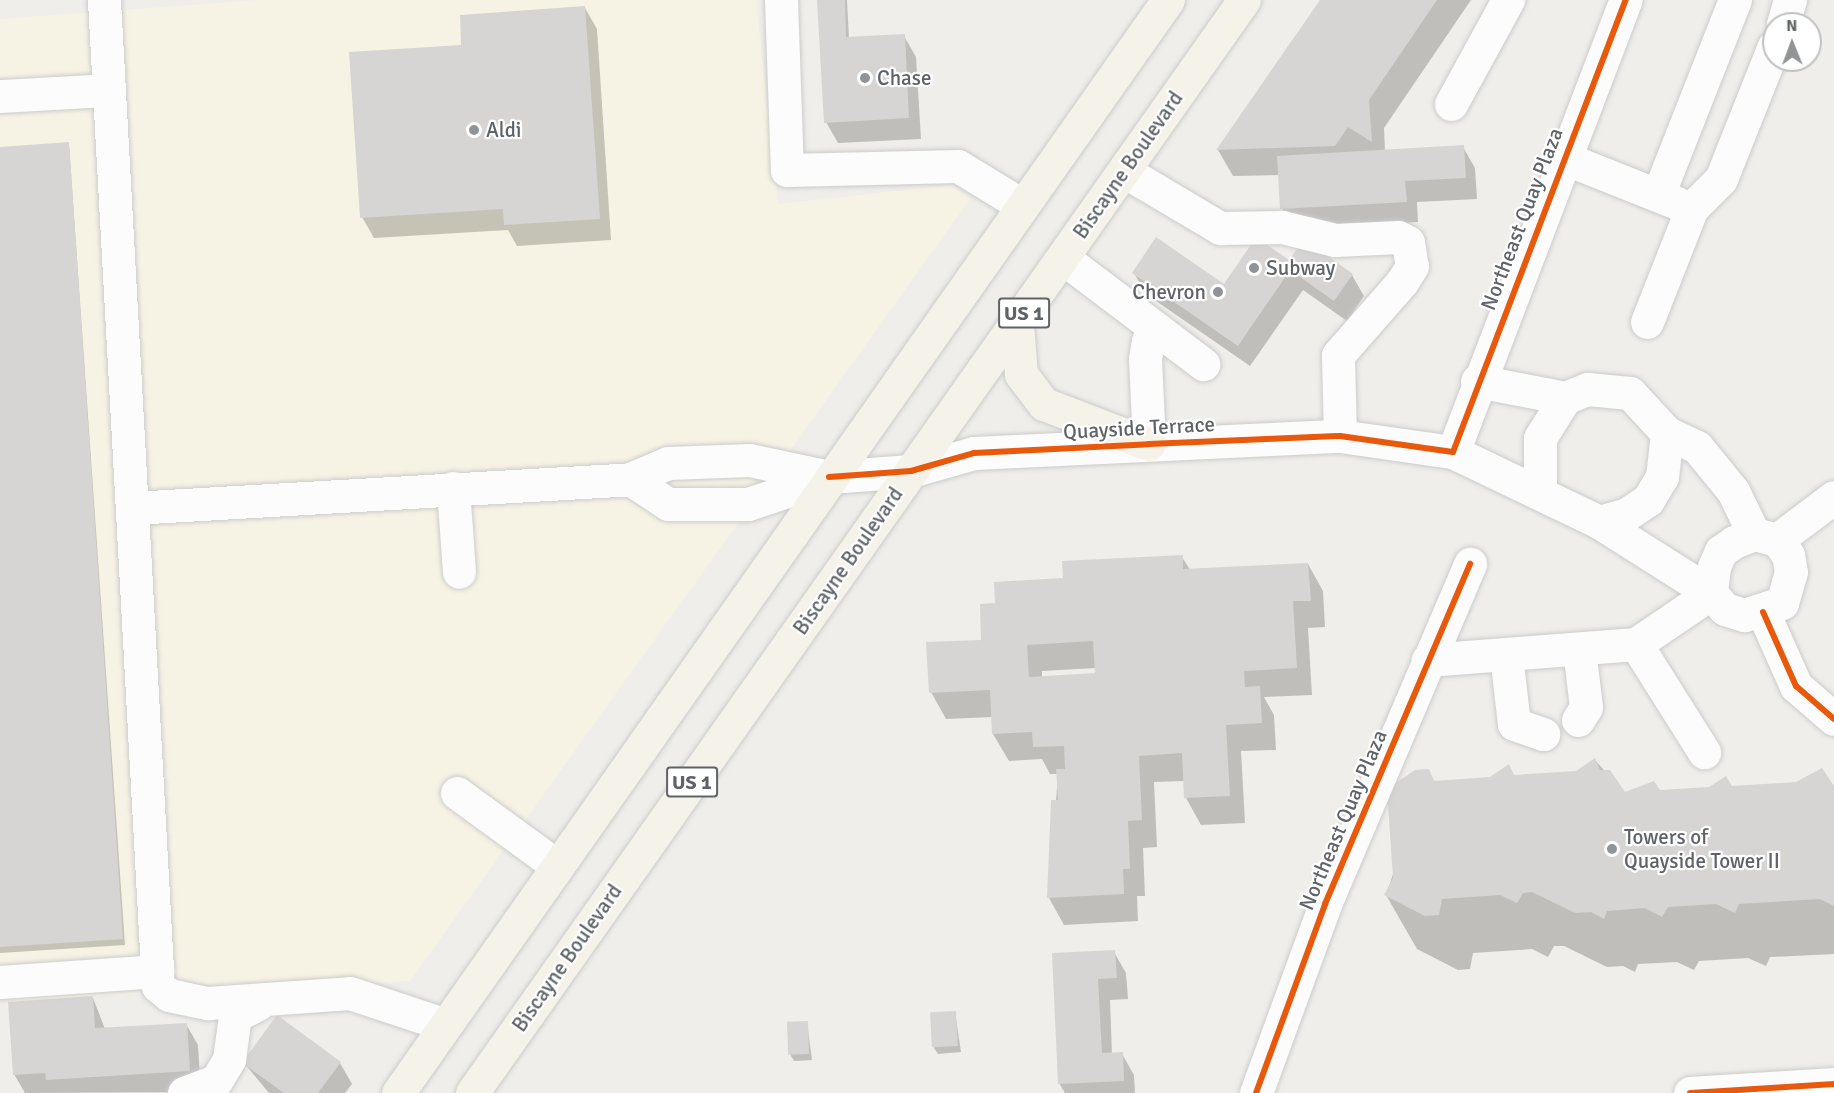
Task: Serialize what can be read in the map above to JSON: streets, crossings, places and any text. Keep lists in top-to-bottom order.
{
  "streets": {
    "main road": ["Biscayne Boulevard", "US 1"],
    "street": ["Northeast Quay Plaza", "Quayside Terrace"]
  },
  "crossings": [
    ["Biscayne Boulevard", "Quayside Terrace"],
    ["Northeast Quay Plaza", "Quayside Terrace"]
  ],
  "places": [
    "Chase",
    "Aldi",
    "Subway",
    "Chevron",
    "Towers of Quayside Tower II"
  ],
  "north": "top"
}
